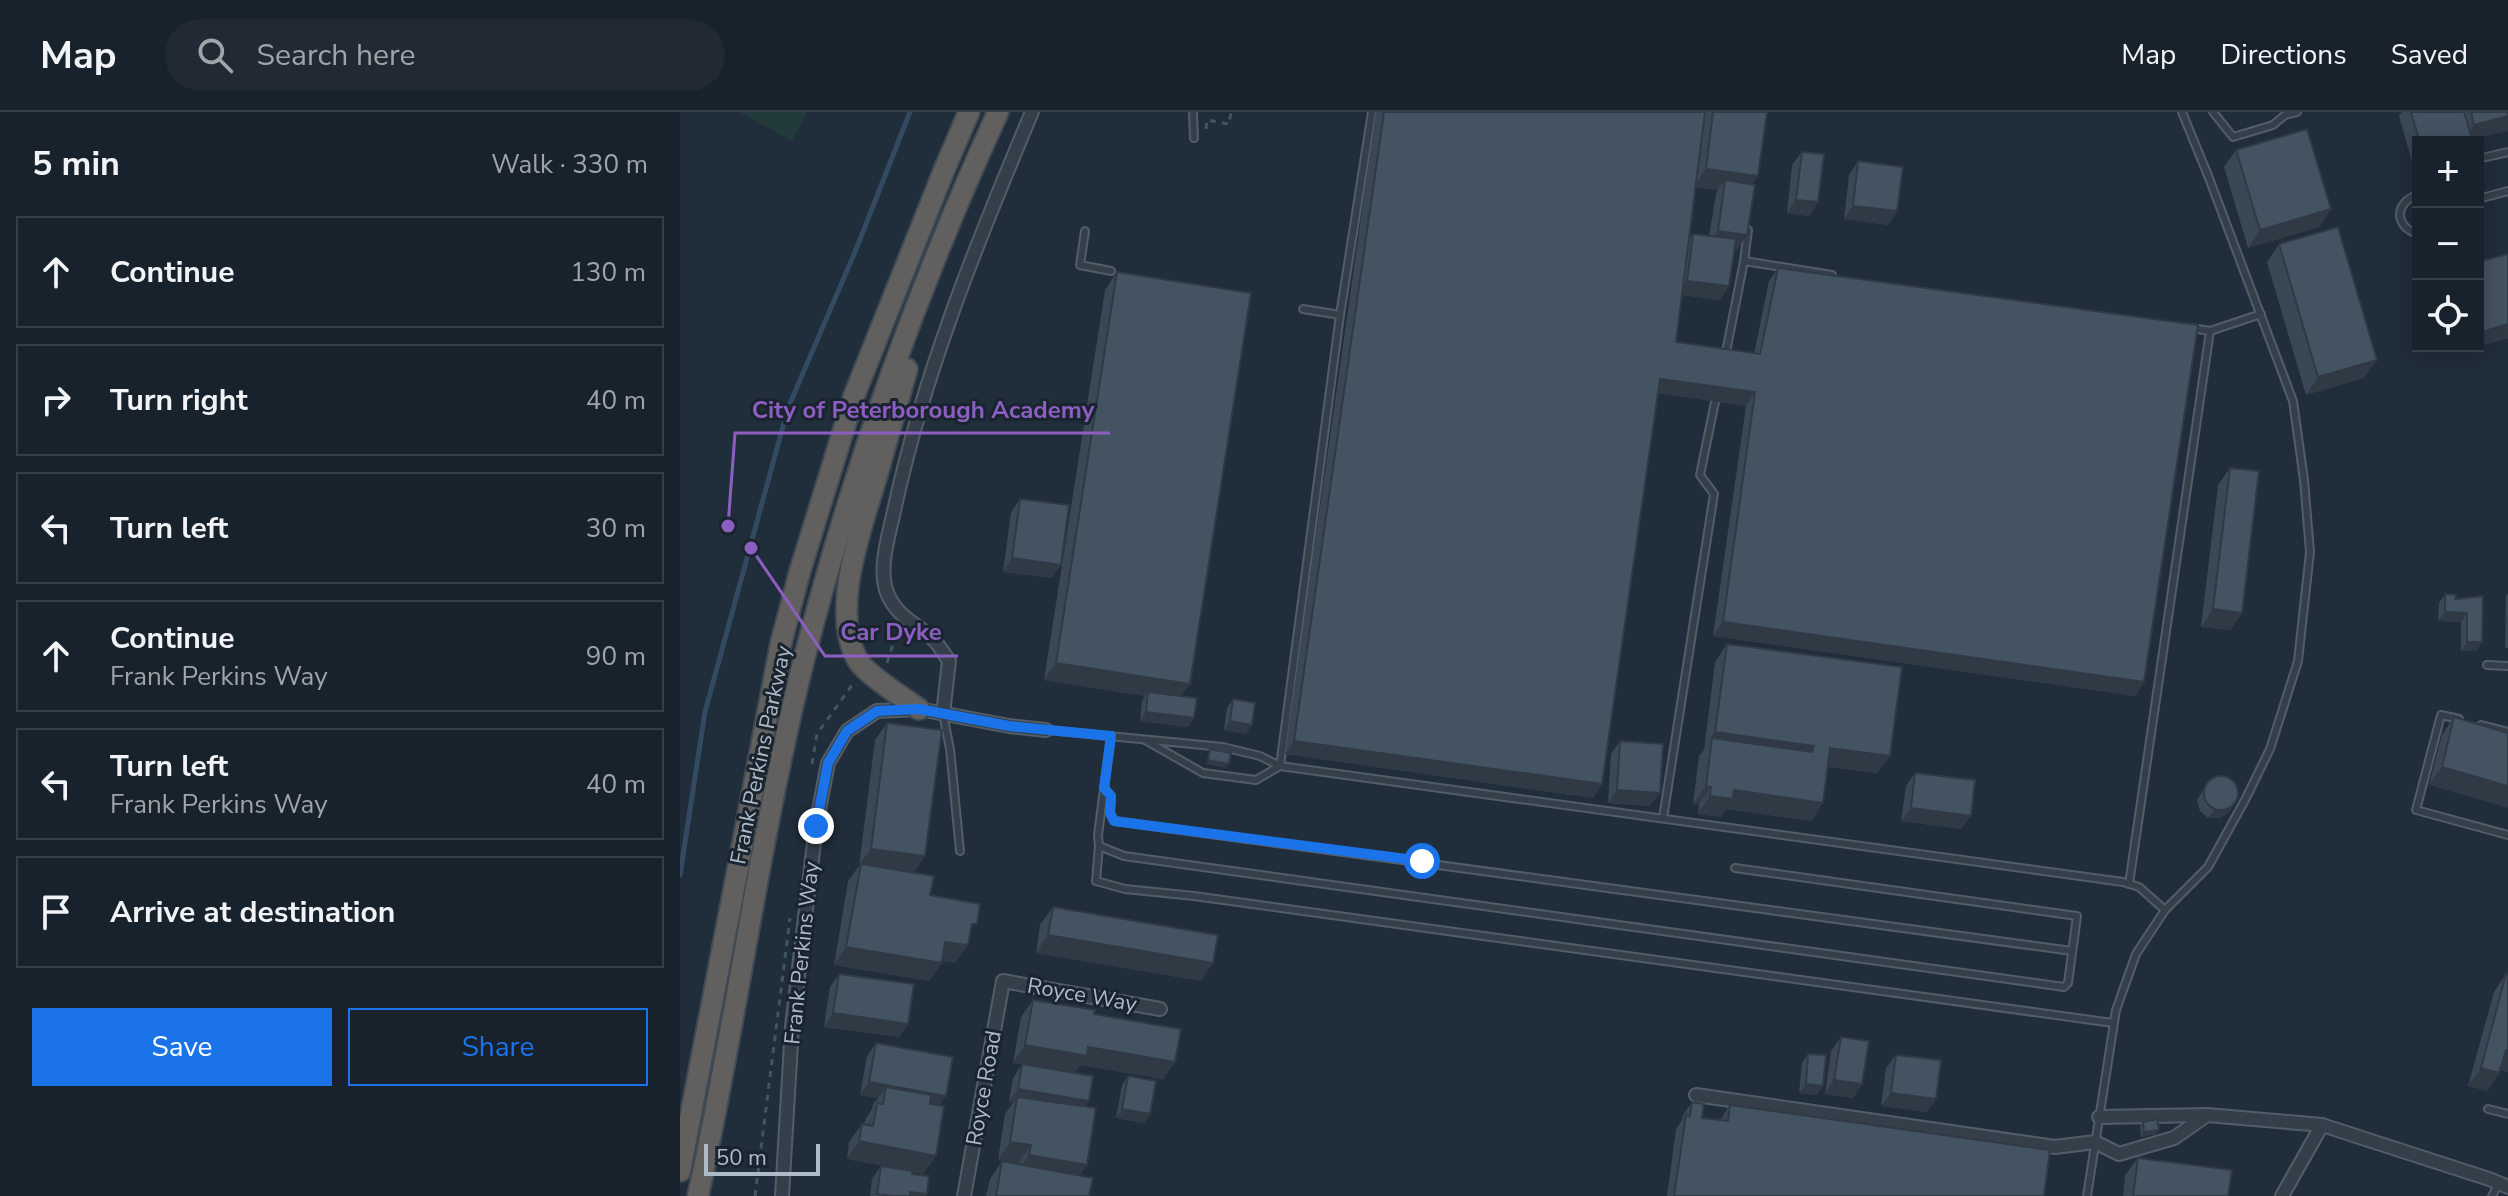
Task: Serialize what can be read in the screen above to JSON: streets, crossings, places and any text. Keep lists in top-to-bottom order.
{
  "streets": {
    "highway": ["Frank Perkins Parkway"],
    "street": ["Frank Perkins Way", "Royce Way", "Royce Road"]
  },
  "crossings": [
    ["Royce Way", "Royce Road"]
  ],
  "places": ["City of Peterborough Academy", "Car Dyke"],
  "scale_bar": "50 m",
  "page": {
    "header": "Map",
    "search": "Search here",
    "nav": ["Map", "Directions", "Saved"],
    "heading": ["5 min", "Walk · 330 m"],
    "map_buttons": ["+", "−"],
    "list": [
      ["Continue", "130 m"],
      ["Turn right", "40 m"],
      ["Turn left", "30 m"],
      ["Continue", "Frank Perkins Way", "90 m"],
      ["Turn left", "Frank Perkins Way", "40 m"],
      "Arrive at destination"
    ],
    "buttons": ["Save", "Share"],
    "scale": "50 m"
  }
}
